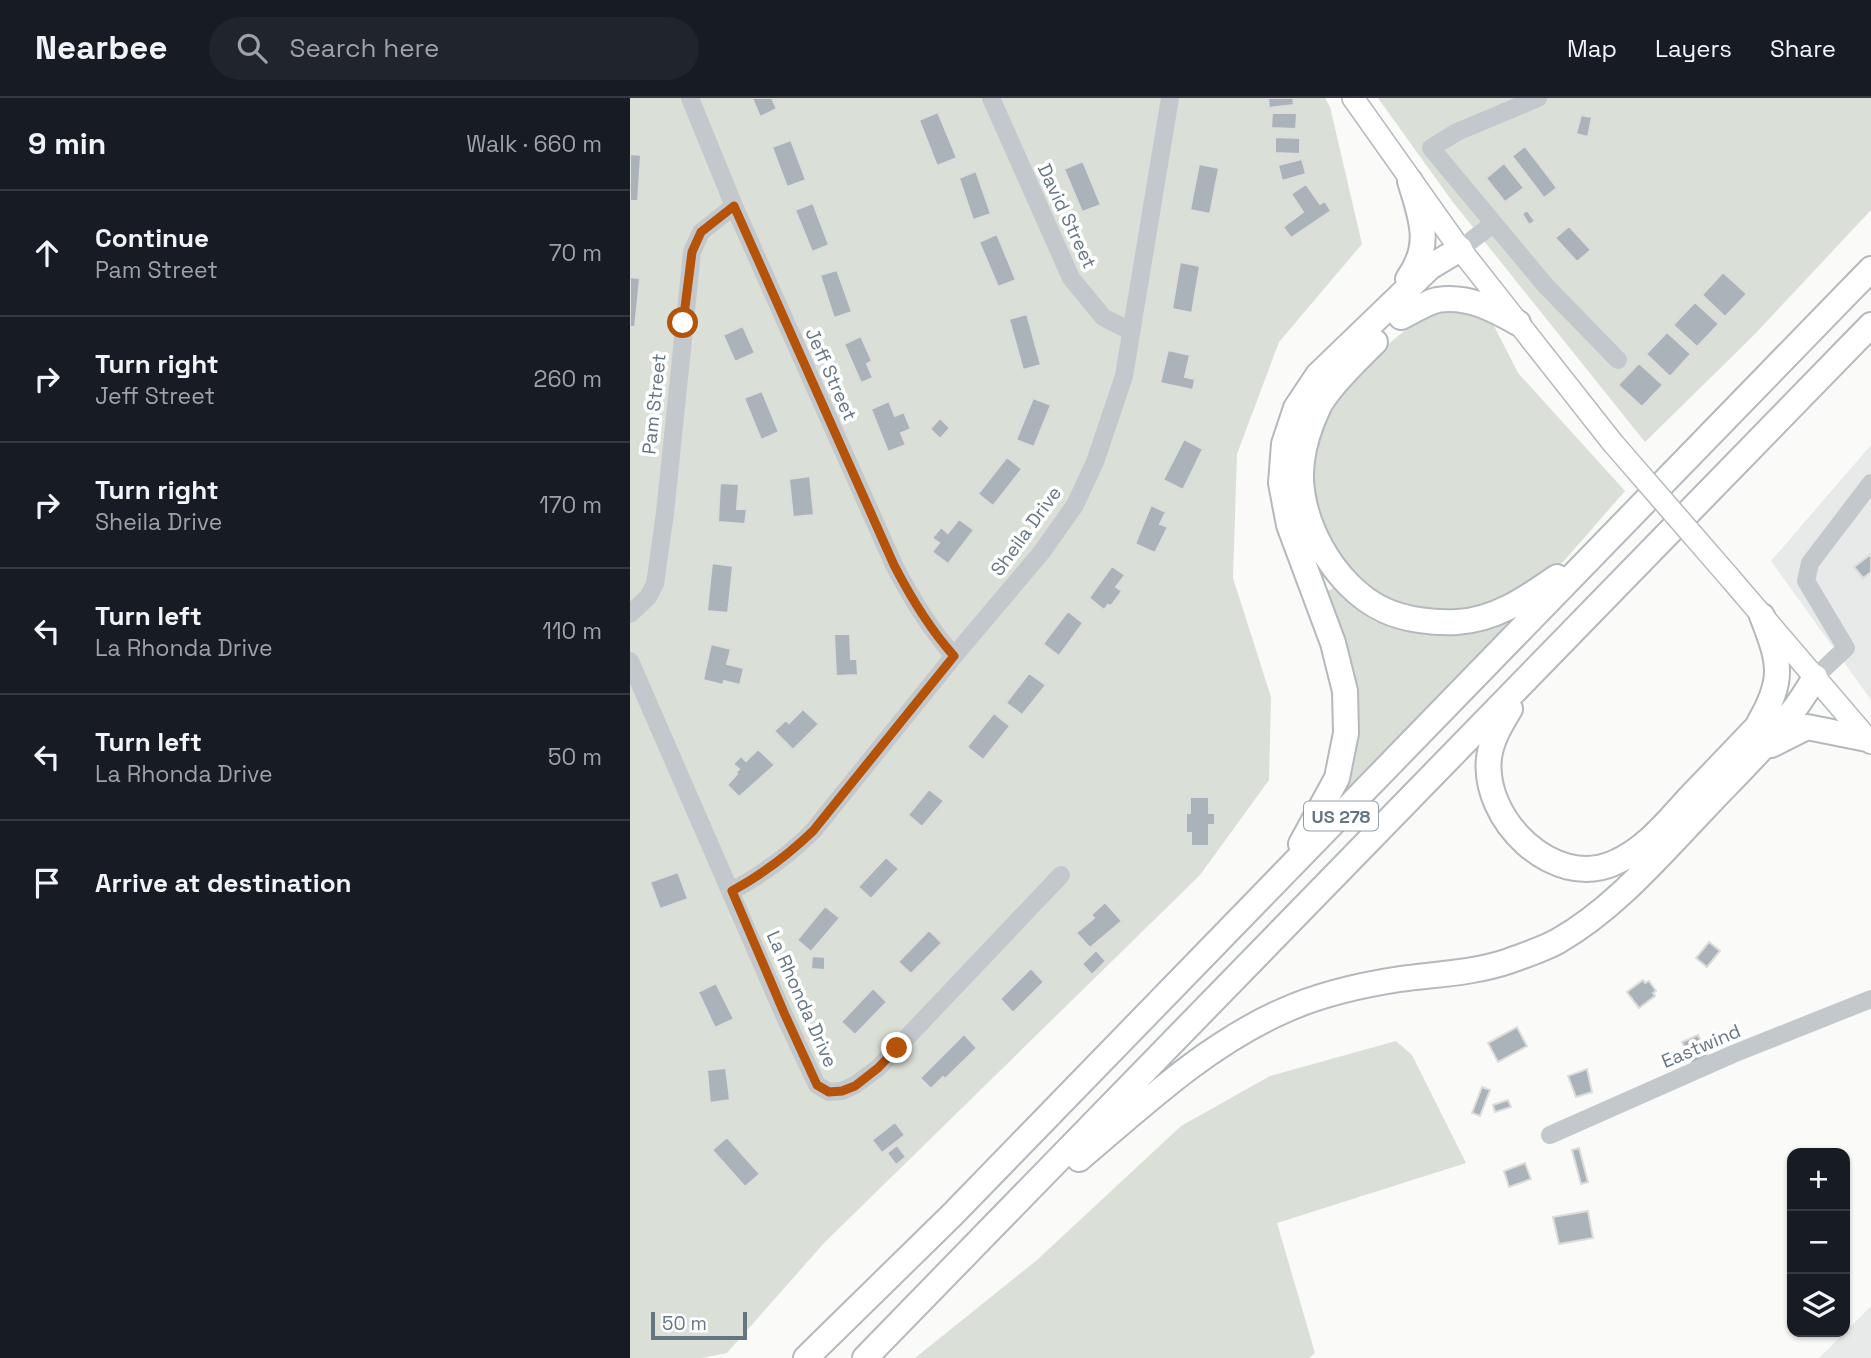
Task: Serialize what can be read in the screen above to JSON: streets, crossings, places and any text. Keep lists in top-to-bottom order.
{
  "streets": {
    "highway": ["US 278"],
    "street": [
      "David Street",
      "Jeff Street",
      "Pam Street",
      "Sheila Drive",
      "La Rhonda Drive",
      "Eastwind"
    ]
  },
  "crossings": [
    ["David Street", "Sheila Drive"],
    ["Jeff Street", "Pam Street"],
    ["Jeff Street", "Sheila Drive"],
    ["Sheila Drive", "La Rhonda Drive"]
  ],
  "scale_bar": "50 m",
  "page": {
    "header": "Nearbee",
    "search": "Search here",
    "nav": ["Map", "Layers", "Share"],
    "heading": ["9 min", "Walk · 660 m"],
    "list": [
      ["Continue", "Pam Street", "70 m"],
      ["Turn right", "Jeff Street", "260 m"],
      ["Turn right", "Sheila Drive", "170 m"],
      ["Turn left", "La Rhonda Drive", "110 m"],
      ["Turn left", "La Rhonda Drive", "50 m"],
      "Arrive at destination"
    ],
    "map_buttons": ["+", "−"],
    "scale": "50 m"
  }
}
